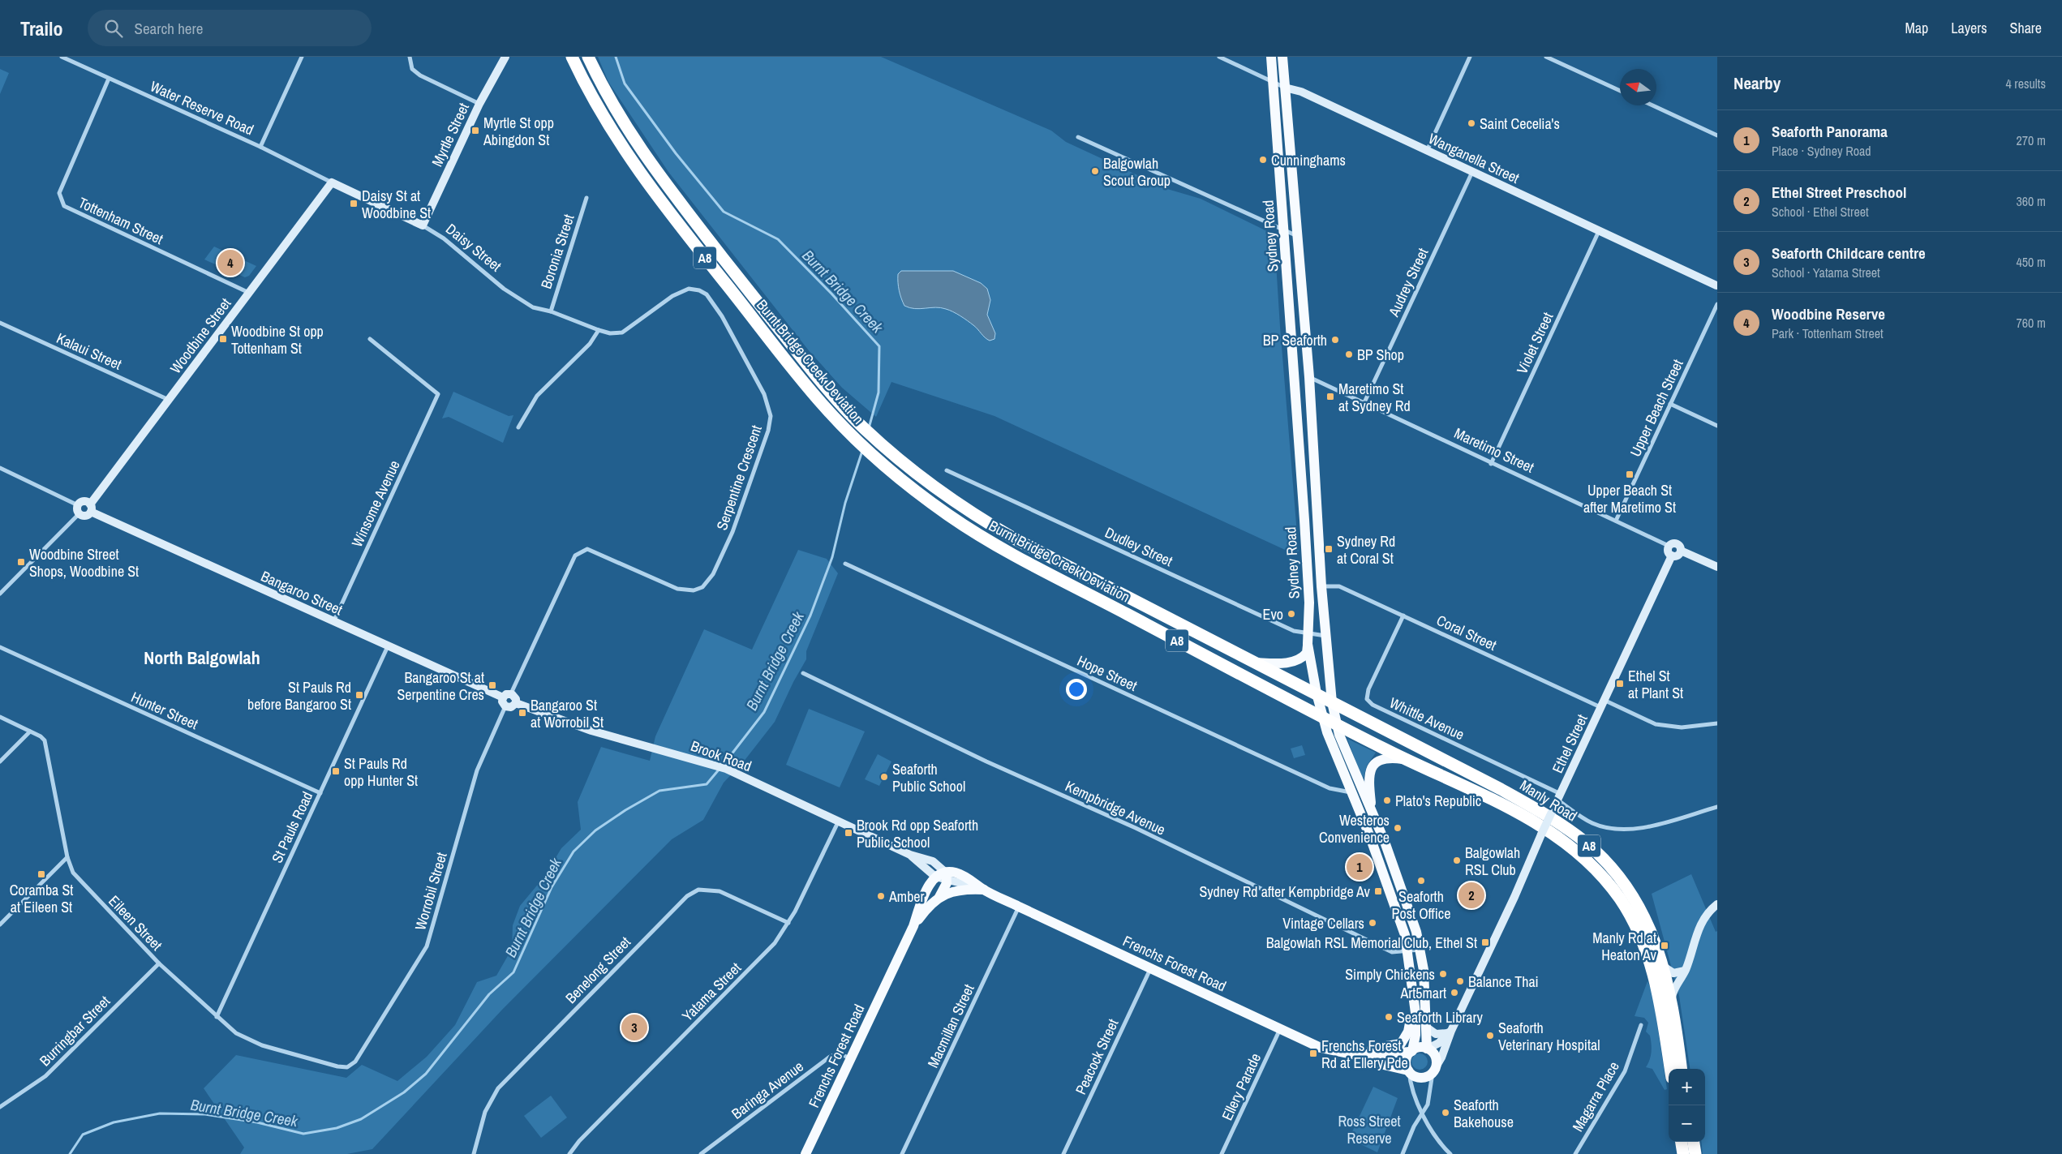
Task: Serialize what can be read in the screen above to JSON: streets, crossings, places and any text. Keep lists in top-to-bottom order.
{
  "streets": {
    "highway": ["A8", "Burnt Bridge Creek Deviation", "Manly Road"],
    "main road": ["Sydney Road", "Frenchs Forest Road"],
    "street": [
      "Water Reserve Road",
      "Myrtle Street",
      "Wanganella Street",
      "Tottenham Street",
      "Daisy Street",
      "Boronia Street",
      "Audrey Street",
      "Woodbine Street",
      "Violet Street",
      "Kalaui Street",
      "Upper Beach Street",
      "Maretimo Street",
      "Serpentine Crescent",
      "Winsome Avenue",
      "Dudley Street",
      "Bangaroo Street",
      "Coral Street",
      "Hope Street",
      "Hunter Street",
      "Whittle Avenue",
      "Ethel Street",
      "Brook Road",
      "Kempbridge Avenue",
      "St Pauls Road",
      "Worrobil Street",
      "Eileen Street",
      "Benelong Street",
      "Yatama Street",
      "Macmillan Street",
      "Burringbar Street",
      "Peacock Street",
      "Ellery Parade",
      "Baringa Avenue",
      "Magarra Place"
    ]
  },
  "crossings": [
    ["Water Reserve Road", "Tottenham Street"],
    ["Water Reserve Road", "Daisy Street"],
    ["Water Reserve Road", "Woodbine Street"],
    ["Myrtle Street", "Daisy Street"],
    ["Wanganella Street", "Sydney Road"],
    ["Wanganella Street", "Audrey Street"],
    ["Wanganella Street", "Violet Street"],
    ["Tottenham Street", "Woodbine Street"],
    ["Sydney Road", "Burnt Bridge Creek Deviation"],
    ["Sydney Road", "Maretimo Street"],
    ["Sydney Road", "Dudley Street"],
    ["Sydney Road", "Coral Street"],
    ["Sydney Road", "Hope Street"],
    ["Sydney Road", "Ethel Street"],
    ["Sydney Road", "Manly Road"],
    ["Sydney Road", "Kempbridge Avenue"],
    ["Sydney Road", "Frenchs Forest Road"],
    ["Daisy Street", "Boronia Street"],
    ["Daisy Street", "Woodbine Street"],
    ["Daisy Street", "Serpentine Crescent"],
    ["Audrey Street", "Maretimo Street"],
    ["Woodbine Street", "Kalaui Street"],
    ["Woodbine Street", "Bangaroo Street"],
    ["Violet Street", "Maretimo Street"],
    ["Burnt Bridge Creek Deviation", "Manly Road"],
    ["Upper Beach Street", "Maretimo Street"],
    ["Maretimo Street", "Ethel Street"],
    ["Serpentine Crescent", "Bangaroo Street"],
    ["Serpentine Crescent", "Brook Road"],
    ["Serpentine Crescent", "Worrobil Street"],
    ["Winsome Avenue", "Bangaroo Street"],
    ["Bangaroo Street", "Brook Road"],
    ["Bangaroo Street", "St Pauls Road"],
    ["Bangaroo Street", "Worrobil Street"],
    ["Coral Street", "Whittle Avenue"],
    ["Coral Street", "Ethel Street"],
    ["Hunter Street", "St Pauls Road"],
    ["Whittle Avenue", "Ethel Street"],
    ["Ethel Street", "Frenchs Forest Road"],
    ["Brook Road", "Worrobil Street"],
    ["Brook Road", "Frenchs Forest Road"],
    ["Brook Road", "Yatama Street"],
    ["St Pauls Road", "Eileen Street"],
    ["Worrobil Street", "Eileen Street"],
    ["Eileen Street", "Burringbar Street"],
    ["Frenchs Forest Road", "Macmillan Street"],
    ["Frenchs Forest Road", "Peacock Street"],
    ["Frenchs Forest Road", "Ellery Parade"],
    ["Frenchs Forest Road", "Baringa Avenue"],
    ["Benelong Street", "Yatama Street"]
  ],
  "districts": ["North Balgowlah"],
  "water": ["Burnt Bridge Creek"],
  "parks": ["Ross Street Reserve"],
  "places": {
    "other": [
      "Saint Cecelia's",
      "Cunninghams",
      "Balgowlah Scout Group",
      "BP Seaforth",
      "BP Shop",
      "Evo",
      "Seaforth Public School",
      "Plato's Republic",
      "Westeros Convenience",
      "Balgowlah RSL Club",
      "Seaforth Post Office",
      "Amber",
      "Vintage Cellars",
      "Simply Chickens",
      "Balance Thai",
      "Art5mart",
      "Seaforth Library",
      "Seaforth Veterinary Hospital",
      "Seaforth Bakehouse"
    ],
    "transit": [
      "Myrtle St opp Abingdon St",
      "Daisy St at Woodbine St",
      "Woodbine St opp Tottenham St",
      "Maretimo St at Sydney Rd",
      "Upper Beach St after Maretimo St",
      "Sydney Rd at Coral St",
      "Woodbine Street Shops, Woodbine St",
      "Ethel St at Plant St",
      "Bangaroo St at Serpentine Cres",
      "St Pauls Rd before Bangaroo St",
      "Bangaroo St at Worrobil St",
      "St Pauls Rd opp Hunter St",
      "Brook Rd opp Seaforth Public School",
      "Coramba St at Eileen St",
      "Sydney Rd after Kempbridge Av",
      "Balgowlah RSL Memorial Club, Ethel St",
      "Manly Rd at Heaton Av",
      "Frenchs Forest Rd at Ellery Pde"
    ]
  },
  "north": "left",
  "page": {
    "header": "Trailo",
    "search": "Search here",
    "nav": ["Map", "Layers", "Share"],
    "heading": ["Nearby", "4 results"],
    "list": [
      {
        "mark": "1",
        "name": "Seaforth Panorama",
        "note": "Place · Sydney Road",
        "value": "270 m"
      },
      {
        "mark": "2",
        "name": "Ethel Street Preschool",
        "note": "School · Ethel Street",
        "value": "360 m"
      },
      {
        "mark": "3",
        "name": "Seaforth Childcare centre",
        "note": "School · Yatama Street",
        "value": "450 m"
      },
      {
        "mark": "4",
        "name": "Woodbine Reserve",
        "note": "Park · Tottenham Street",
        "value": "760 m"
      }
    ],
    "pins": [
      "4",
      "1",
      "2",
      "3"
    ],
    "map_buttons": ["+", "−"]
  }
}
